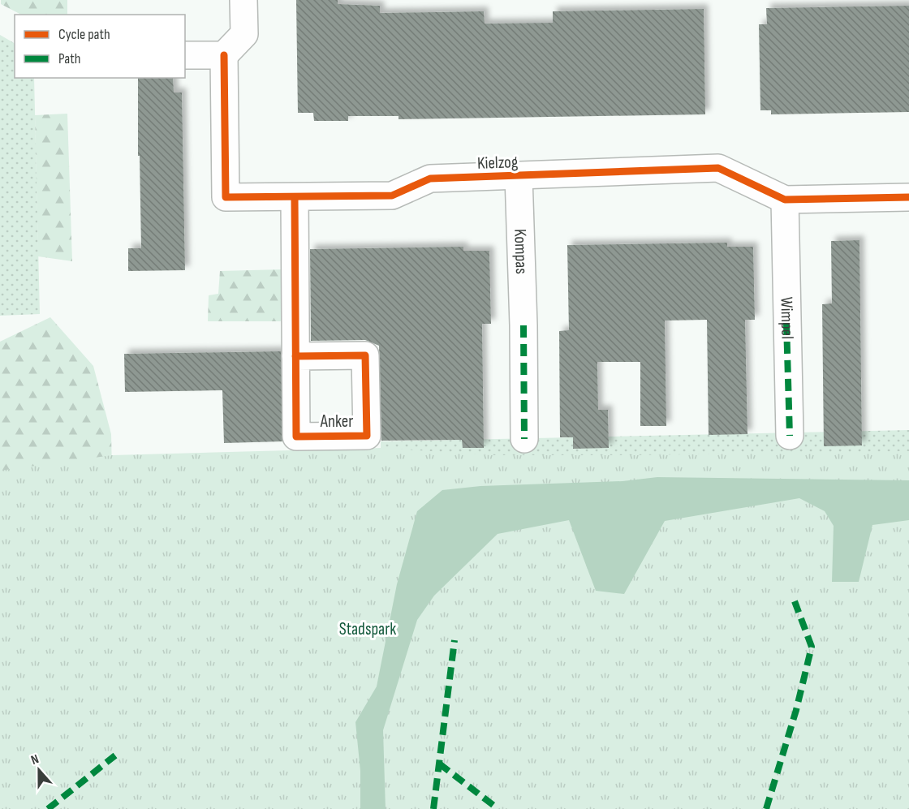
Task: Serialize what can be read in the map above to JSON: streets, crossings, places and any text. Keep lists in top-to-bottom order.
{
  "streets": {
    "street": ["Kielzog", "Kompas", "Wimpel"],
    "cycle path": ["Anker"]
  },
  "crossings": [
    ["Kielzog", "Kompas"],
    ["Kielzog", "Wimpel"]
  ],
  "parks": ["Stadspark"],
  "legend": ["Cycle path", "Path"],
  "north": "top"
}
